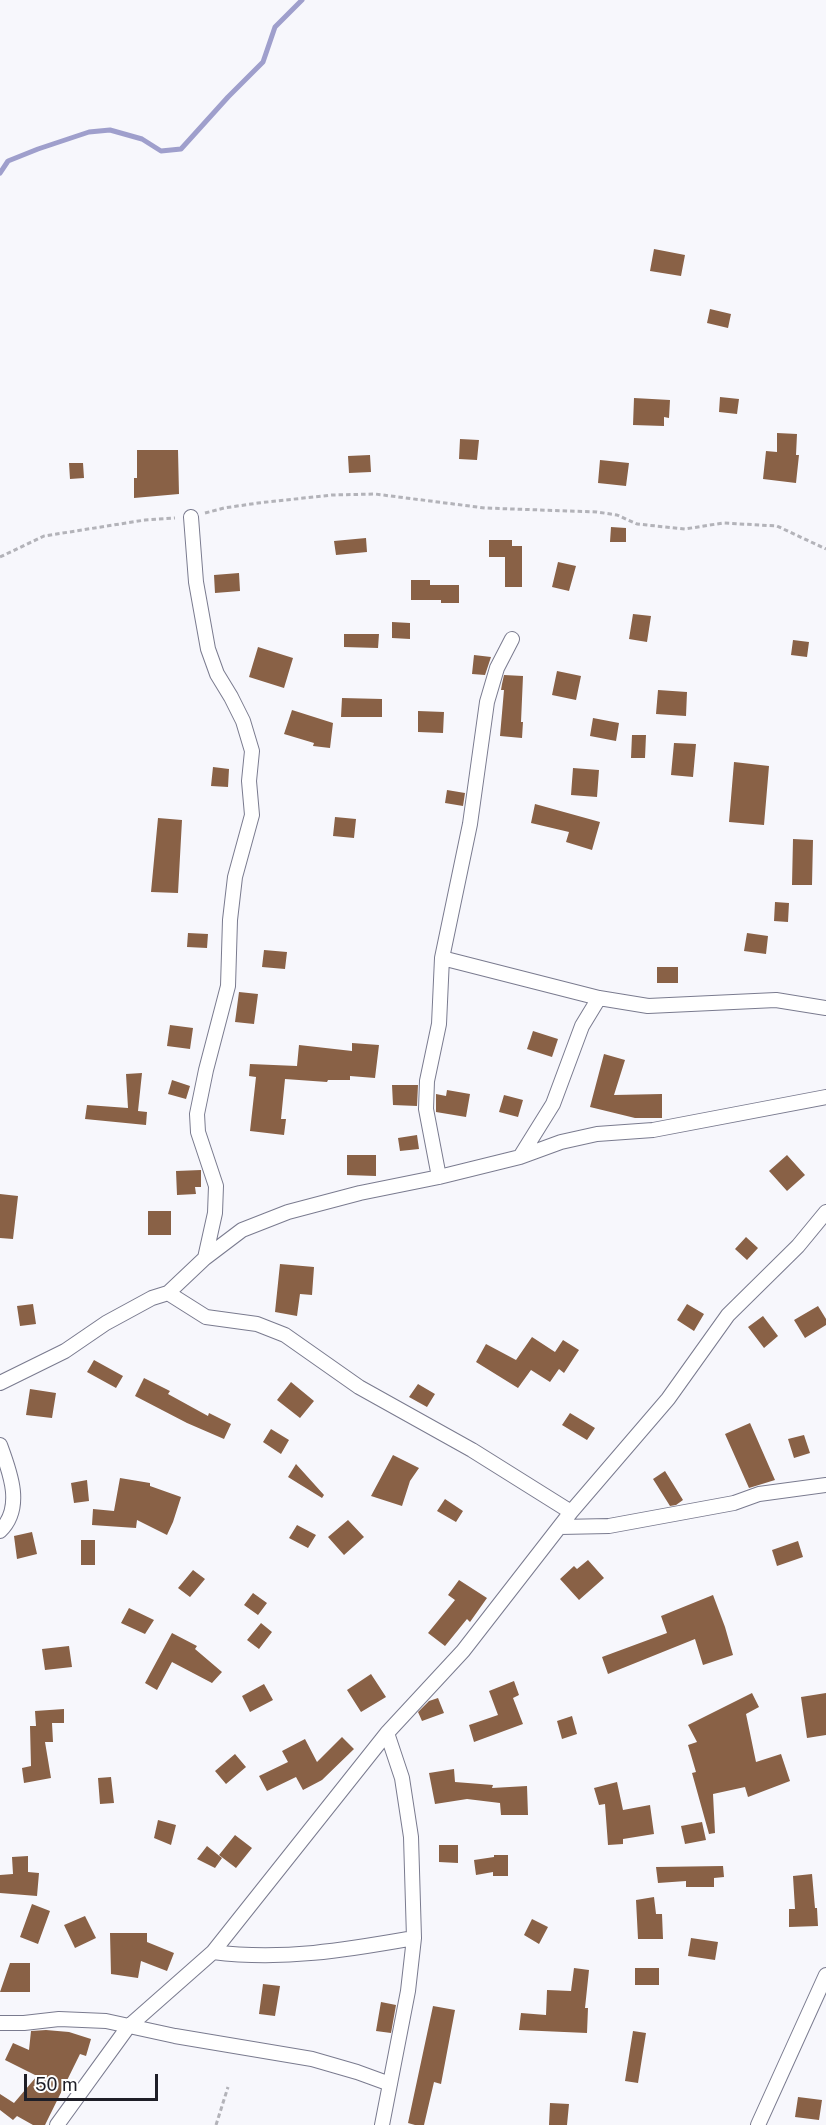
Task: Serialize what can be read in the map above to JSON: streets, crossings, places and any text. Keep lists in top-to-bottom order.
{
  "scale_bar": "50 m"
}
